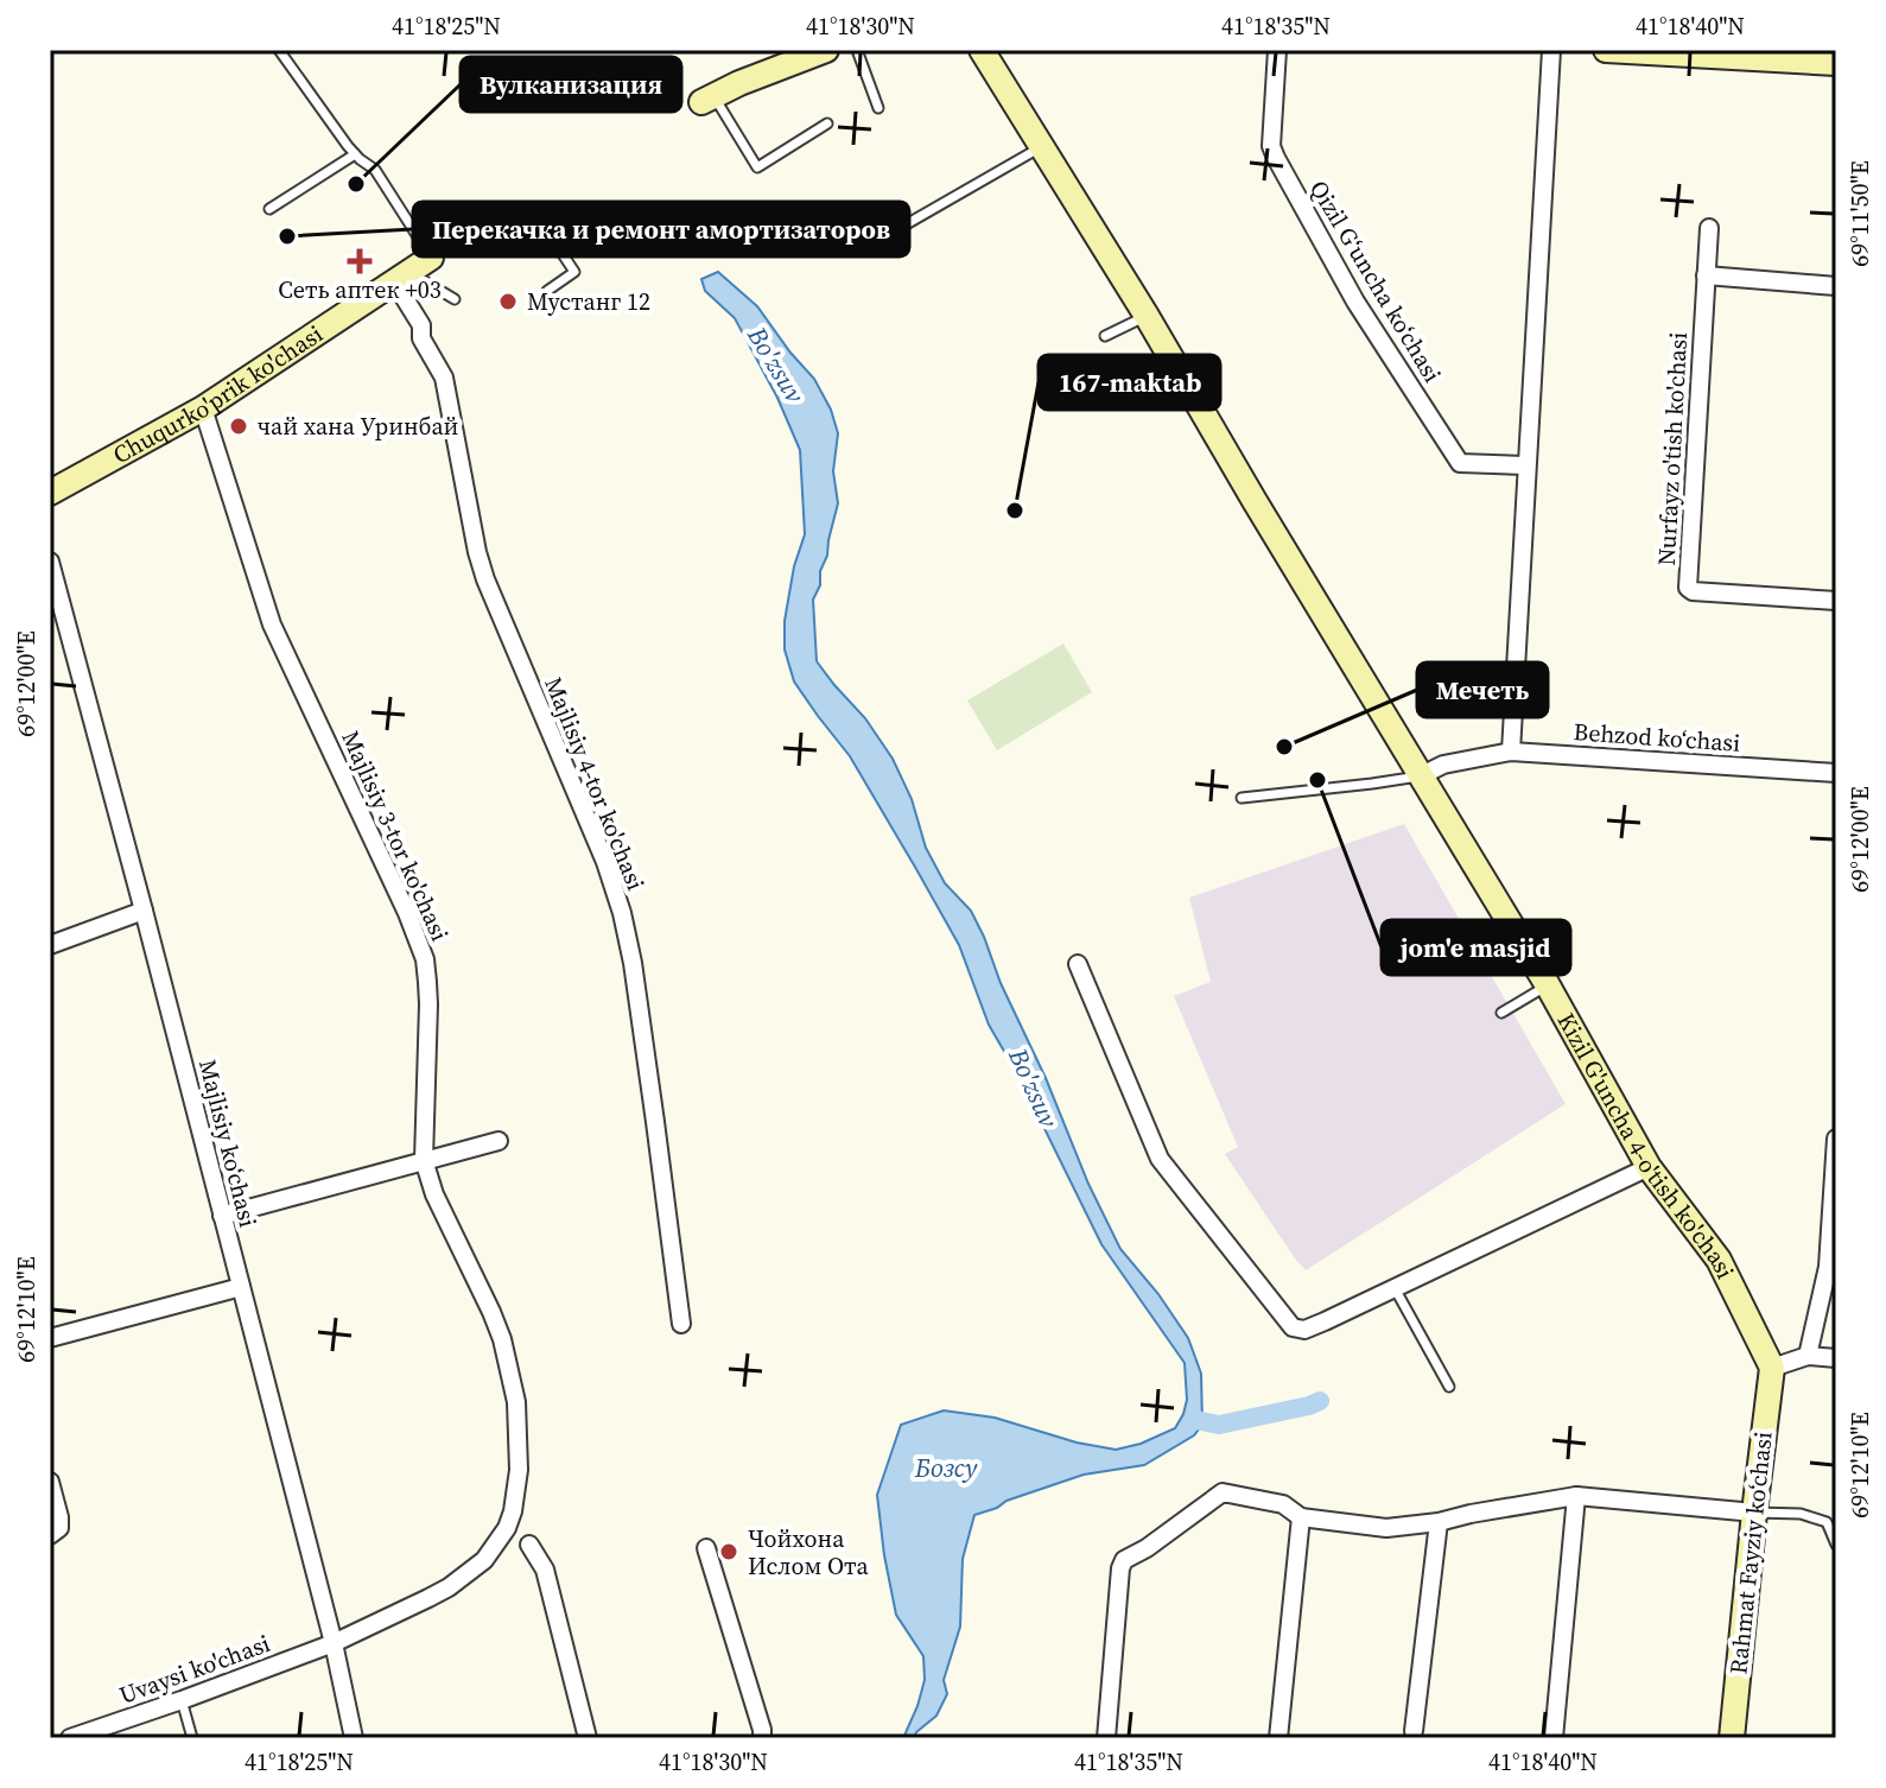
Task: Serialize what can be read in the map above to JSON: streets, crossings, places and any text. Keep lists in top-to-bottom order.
{
  "streets": {
    "street": [
      "Qizil Gʻuncha koʻchasi",
      "Chuqurko'prik ko'chasi",
      "Nurfayz o'tish ko'chasi",
      "Behzod ko‘chasi",
      "Majlisiy 4-tor ko'chasi",
      "Majlisiy 3-tor ko'chasi",
      "Majlisiy koʻchasi",
      "Kizil G'uncha 4-o'tish ko'chasi",
      "Rahmat Fayziy koʻchasi",
      "Uvaysi ko'chasi"
    ]
  },
  "crossings": [
    ["Chuqurko'prik ko'chasi", "Majlisiy 4-tor ko'chasi"],
    ["Chuqurko'prik ko'chasi", "Majlisiy 3-tor ko'chasi"],
    ["Behzod ko‘chasi", "Kizil G'uncha 4-o'tish ko'chasi"],
    ["Majlisiy 3-tor ko'chasi", "Majlisiy koʻchasi"],
    ["Majlisiy 3-tor ko'chasi", "Uvaysi ko'chasi"],
    ["Majlisiy koʻchasi", "Uvaysi ko'chasi"],
    ["Kizil G'uncha 4-o'tish ko'chasi", "Rahmat Fayziy koʻchasi"]
  ],
  "water": ["Bo'zsuv", "Бозсу"],
  "places": {
    "other": [
      "Вулканизация",
      "Перекачка и ремонт амортизаторов",
      "Мустанг 12",
      "чай хана Уринбай",
      "167-maktab",
      "Мечеть",
      "jom'e masjid",
      "Чойхона Ислом Ота"
    ],
    "health": ["Сеть аптек +03"]
  },
  "coordinates": [
    "41°18'25\"N",
    "41°18'30\"N",
    "41°18'35\"N",
    "41°18'40\"N",
    "69°11'50\"E",
    "69°12'00\"E",
    "69°12'10\"E"
  ]
}
